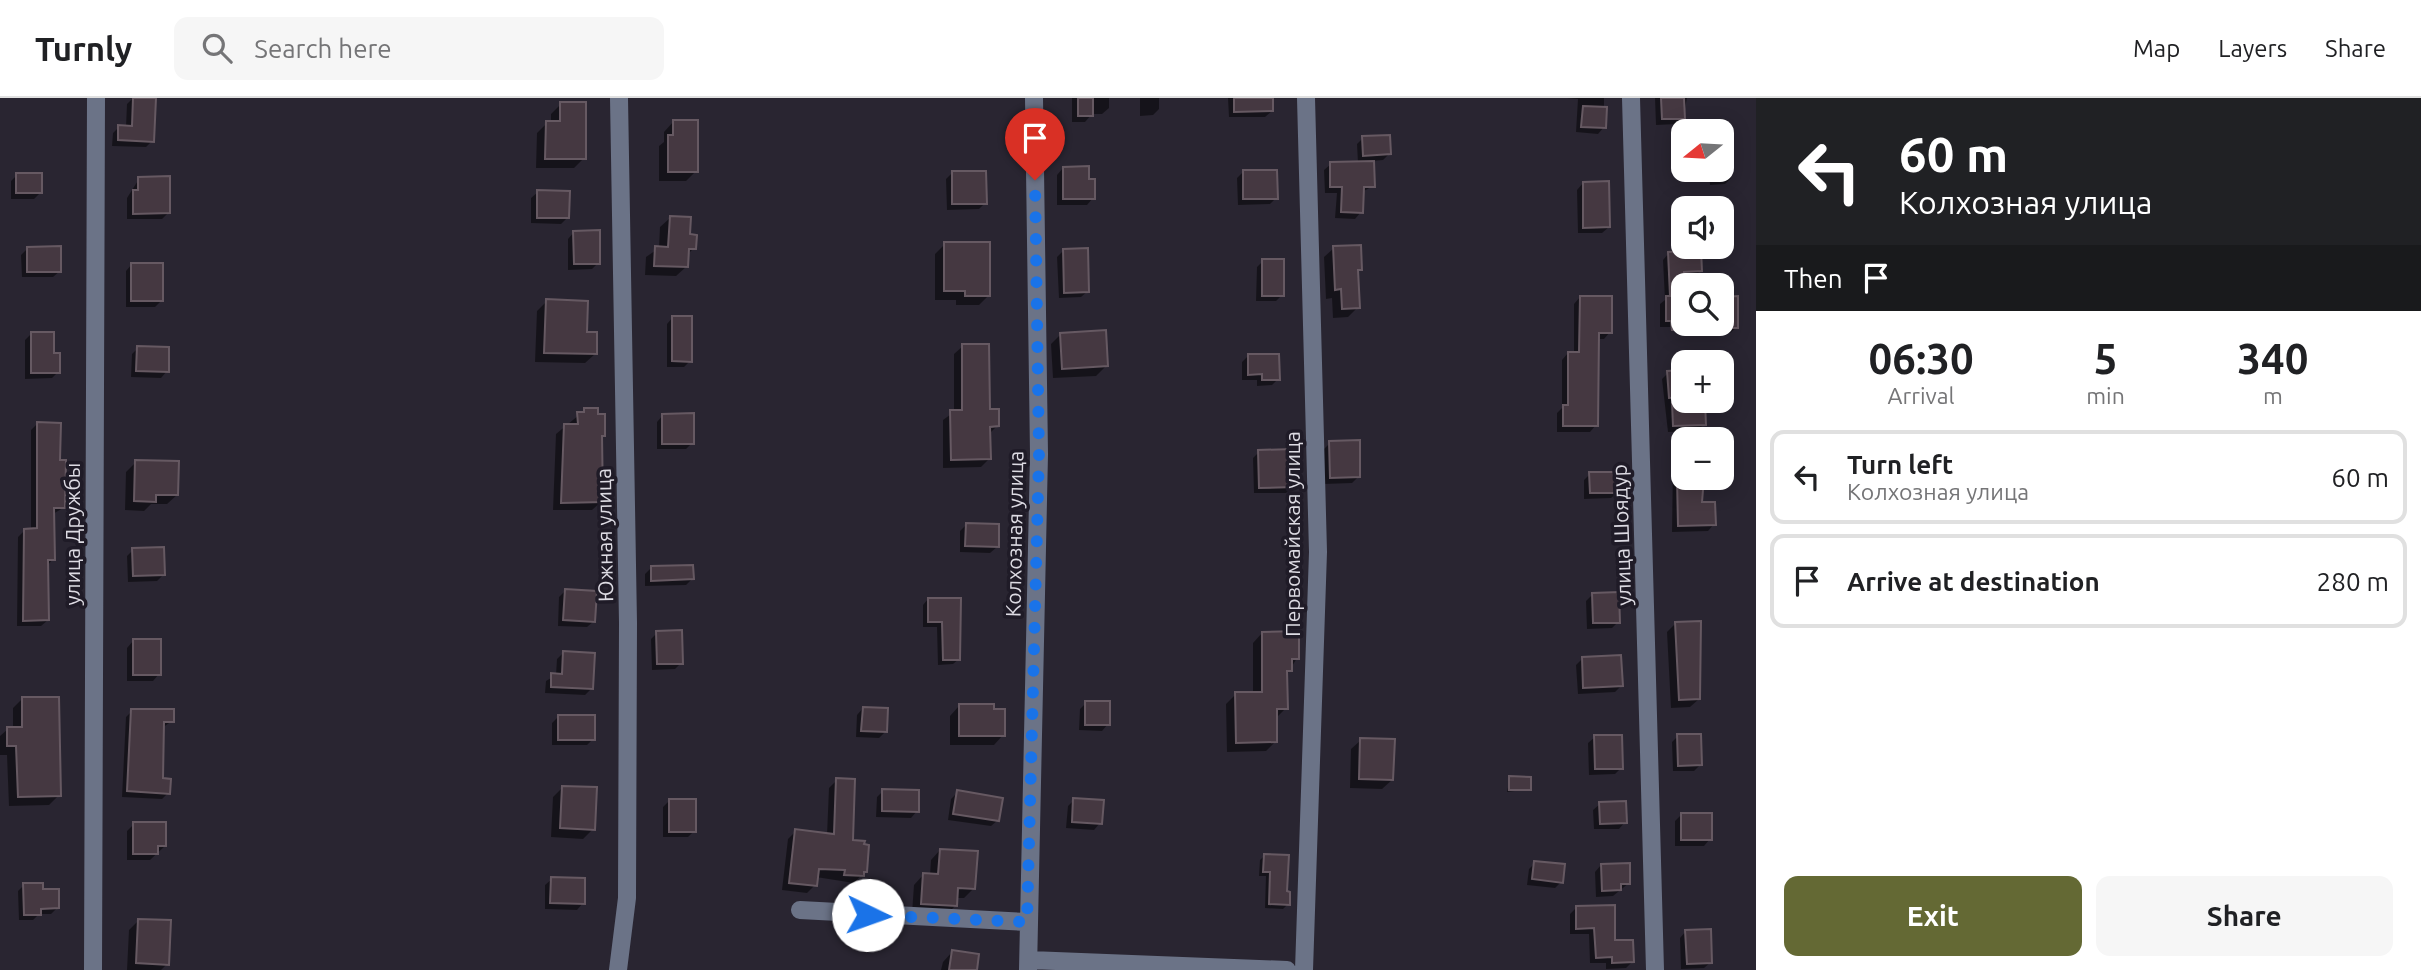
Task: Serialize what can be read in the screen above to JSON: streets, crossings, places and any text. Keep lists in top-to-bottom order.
{
  "streets": {
    "street": [
      "улица Дружбы",
      "Колхозная улица",
      "Первомайская улица",
      "Южная улица",
      "улица Шоядур"
    ]
  },
  "north": "left",
  "page": {
    "header": "Turnly",
    "search": "Search here",
    "nav": ["Map", "Layers", "Share"],
    "turn": ["60 m", "Колхозная улица"],
    "map_buttons": ["+", "−"],
    "then": "Then",
    "eta": [
      "06:30",
      "Arrival",
      "5",
      "min",
      "340",
      "m"
    ],
    "list": [
      {
        "name": "Turn left",
        "note": "Колхозная улица",
        "value": "60 m"
      },
      {
        "name": "Arrive at destination",
        "value": "280 m"
      }
    ],
    "buttons": ["Exit", "Share"]
  }
}
